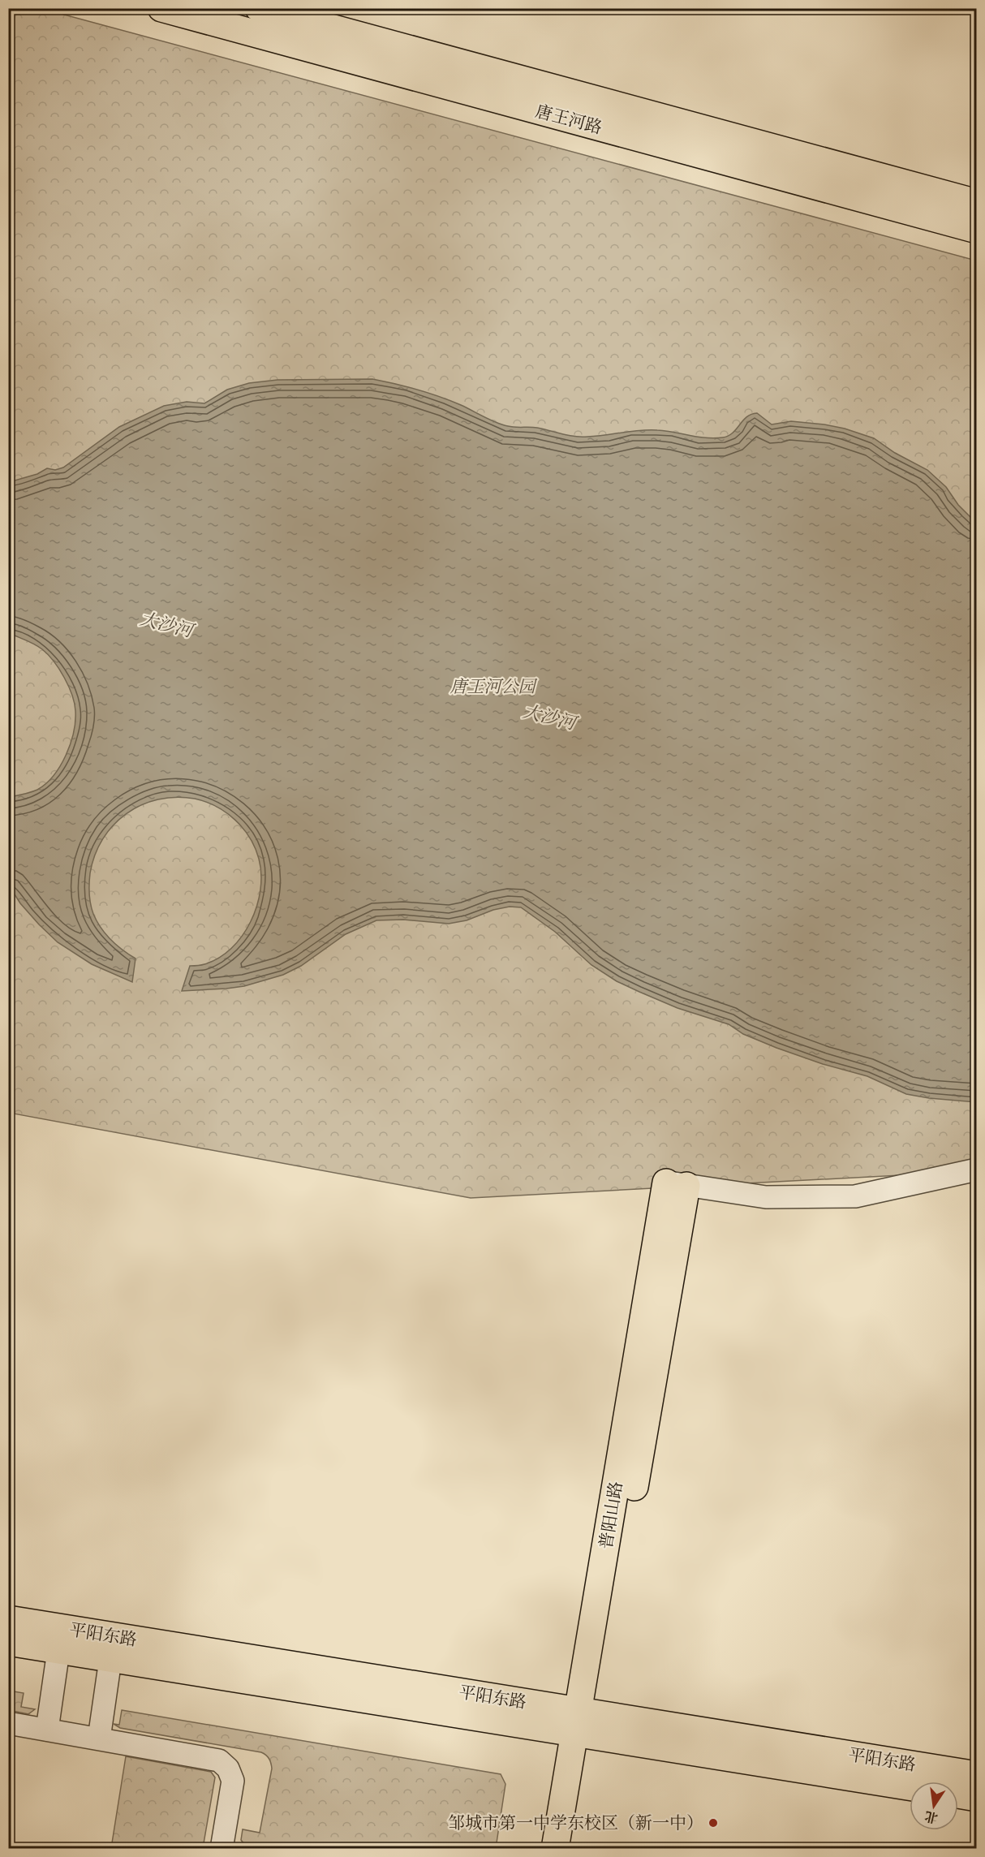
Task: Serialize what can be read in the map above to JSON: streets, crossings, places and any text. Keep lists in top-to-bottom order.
{
  "streets": {
    "main road": ["唐王河路", "普阳山路", "平阳东路"]
  },
  "crossings": [
    ["普阳山路", "平阳东路"]
  ],
  "water": ["大沙河"],
  "parks": ["唐王河公园"],
  "places": ["邹城市第一中学东校区（新一中）"],
  "north": "bottom"
}
